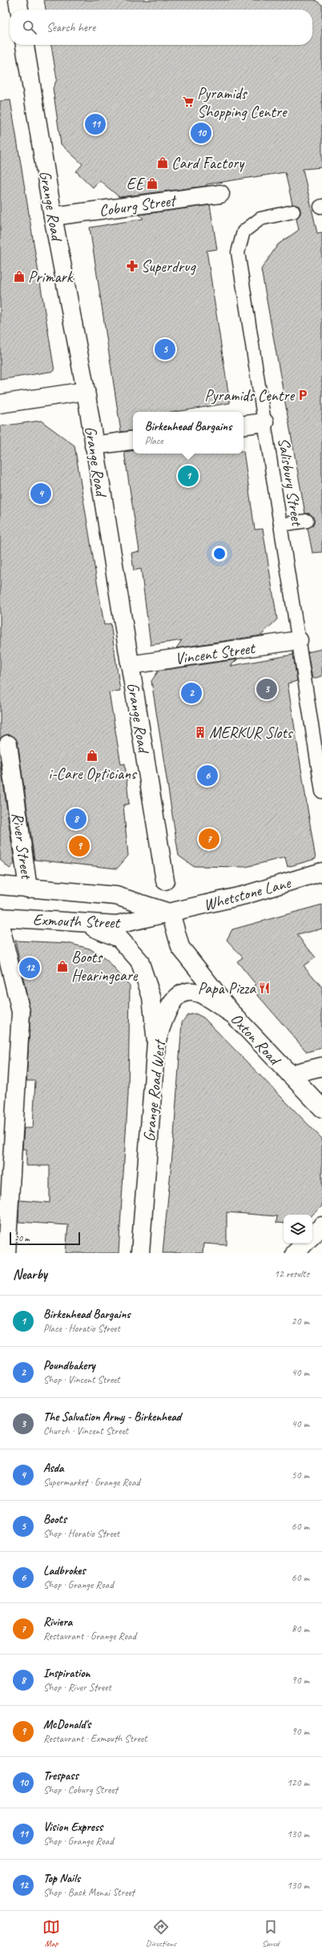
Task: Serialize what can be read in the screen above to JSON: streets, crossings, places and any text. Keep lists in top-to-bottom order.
{
  "streets": {
    "street": [
      "Grange Road",
      "Coburg Street",
      "Vincent Street",
      "River Street",
      "Whetstone Lane",
      "Exmouth Street",
      "Oxton Road",
      "Grange Road West"
    ],
    "lane": ["Salisbury Street"]
  },
  "crossings": [
    ["Grange Road", "Coburg Street"],
    ["Grange Road", "Vincent Street"],
    ["Salisbury Street", "Vincent Street"],
    ["River Street", "Exmouth Street"],
    ["Whetstone Lane", "Exmouth Street"],
    ["Whetstone Lane", "Oxton Road"],
    ["Exmouth Street", "Oxton Road"],
    ["Oxton Road", "Grange Road West"]
  ],
  "places": {
    "supermarket": ["Pyramids Shopping Centre"],
    "shop": [
      "Card Factory",
      "EE",
      "Primark",
      "i-Care Opticians",
      "Boots Hearingcare"
    ],
    "pharmacy": ["Superdrug"],
    "parking": ["Pyramids Centre"],
    "building": ["MERKUR Slots"],
    "restaurant": ["Papa Pizza"]
  },
  "scale_bar": "20 m",
  "page": {
    "search": "Search here",
    "pins": [
      "11",
      "10",
      "5",
      "1",
      "4",
      "3",
      "2",
      "6",
      "8",
      "7",
      "9",
      "12"
    ],
    "popup": ["Birkenhead Bargains", "Place"],
    "scale": "20 m",
    "heading": ["Nearby", "12 results"],
    "list": [
      {
        "mark": "1",
        "name": "Birkenhead Bargains",
        "note": "Place · Horatio Street",
        "value": "20 m"
      },
      {
        "mark": "2",
        "name": "Poundbakery",
        "note": "Shop · Vincent Street",
        "value": "40 m"
      },
      {
        "mark": "3",
        "name": "The Salvation Army - Birkenhead",
        "note": "Church · Vincent Street",
        "value": "40 m"
      },
      {
        "mark": "4",
        "name": "Asda",
        "note": "Supermarket · Grange Road",
        "value": "50 m"
      },
      {
        "mark": "5",
        "name": "Boots",
        "note": "Shop · Horatio Street",
        "value": "60 m"
      },
      {
        "mark": "6",
        "name": "Ladbrokes",
        "note": "Shop · Grange Road",
        "value": "60 m"
      },
      {
        "mark": "7",
        "name": "Riviera",
        "note": "Restaurant · Grange Road",
        "value": "80 m"
      },
      {
        "mark": "8",
        "name": "Inspiration",
        "note": "Shop · River Street",
        "value": "90 m"
      },
      {
        "mark": "9",
        "name": "McDonald's",
        "note": "Restaurant · Exmouth Street",
        "value": "90 m"
      },
      {
        "mark": "10",
        "name": "Trespass",
        "note": "Shop · Coburg Street",
        "value": "120 m"
      },
      {
        "mark": "11",
        "name": "Vision Express",
        "note": "Shop · Grange Road",
        "value": "130 m"
      },
      {
        "mark": "12",
        "name": "Top Nails",
        "note": "Shop · Back Menai Street",
        "value": "130 m"
      }
    ],
    "nav": ["Map", "Directions", "Saved"]
  }
}
